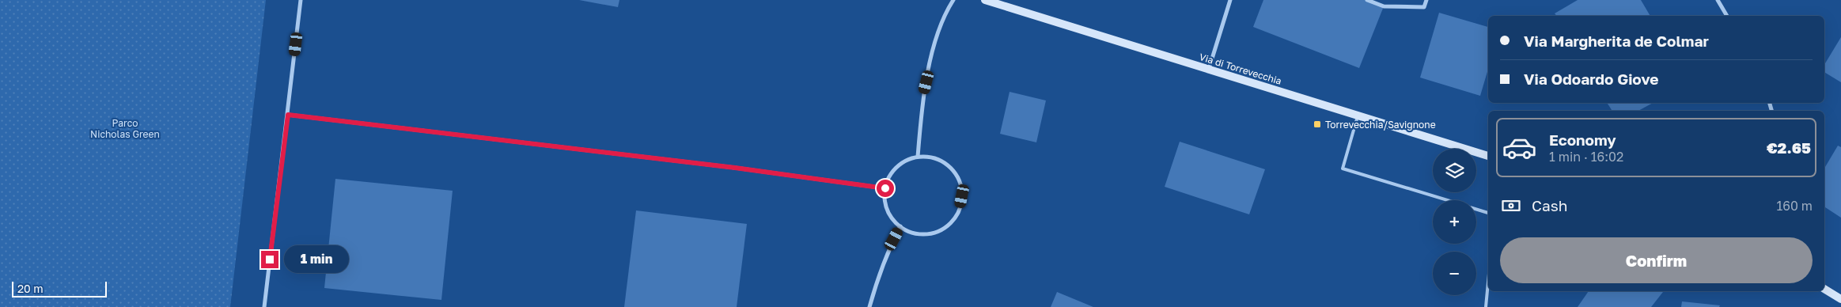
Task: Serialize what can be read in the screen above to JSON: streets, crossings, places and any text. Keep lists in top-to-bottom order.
{
  "streets": {
    "main road": ["Via di Torrevecchia"]
  },
  "parks": ["Parco Nicholas Green"],
  "places": {
    "transit": ["Torrevecchia/Savignone"]
  },
  "scale_bar": "20 m",
  "page": {
    "banner": ["Via Margherita de Colmar", "Via Odoardo Giove"],
    "list": [
      {
        "name": "Economy",
        "note": "1 min · 16:02",
        "value": "€2.65"
      }
    ],
    "map_buttons": ["+", "−"],
    "pay": ["Cash", "160 m"],
    "buttons": "Confirm",
    "bubble": "1 min",
    "scale": "20 m"
  }
}
